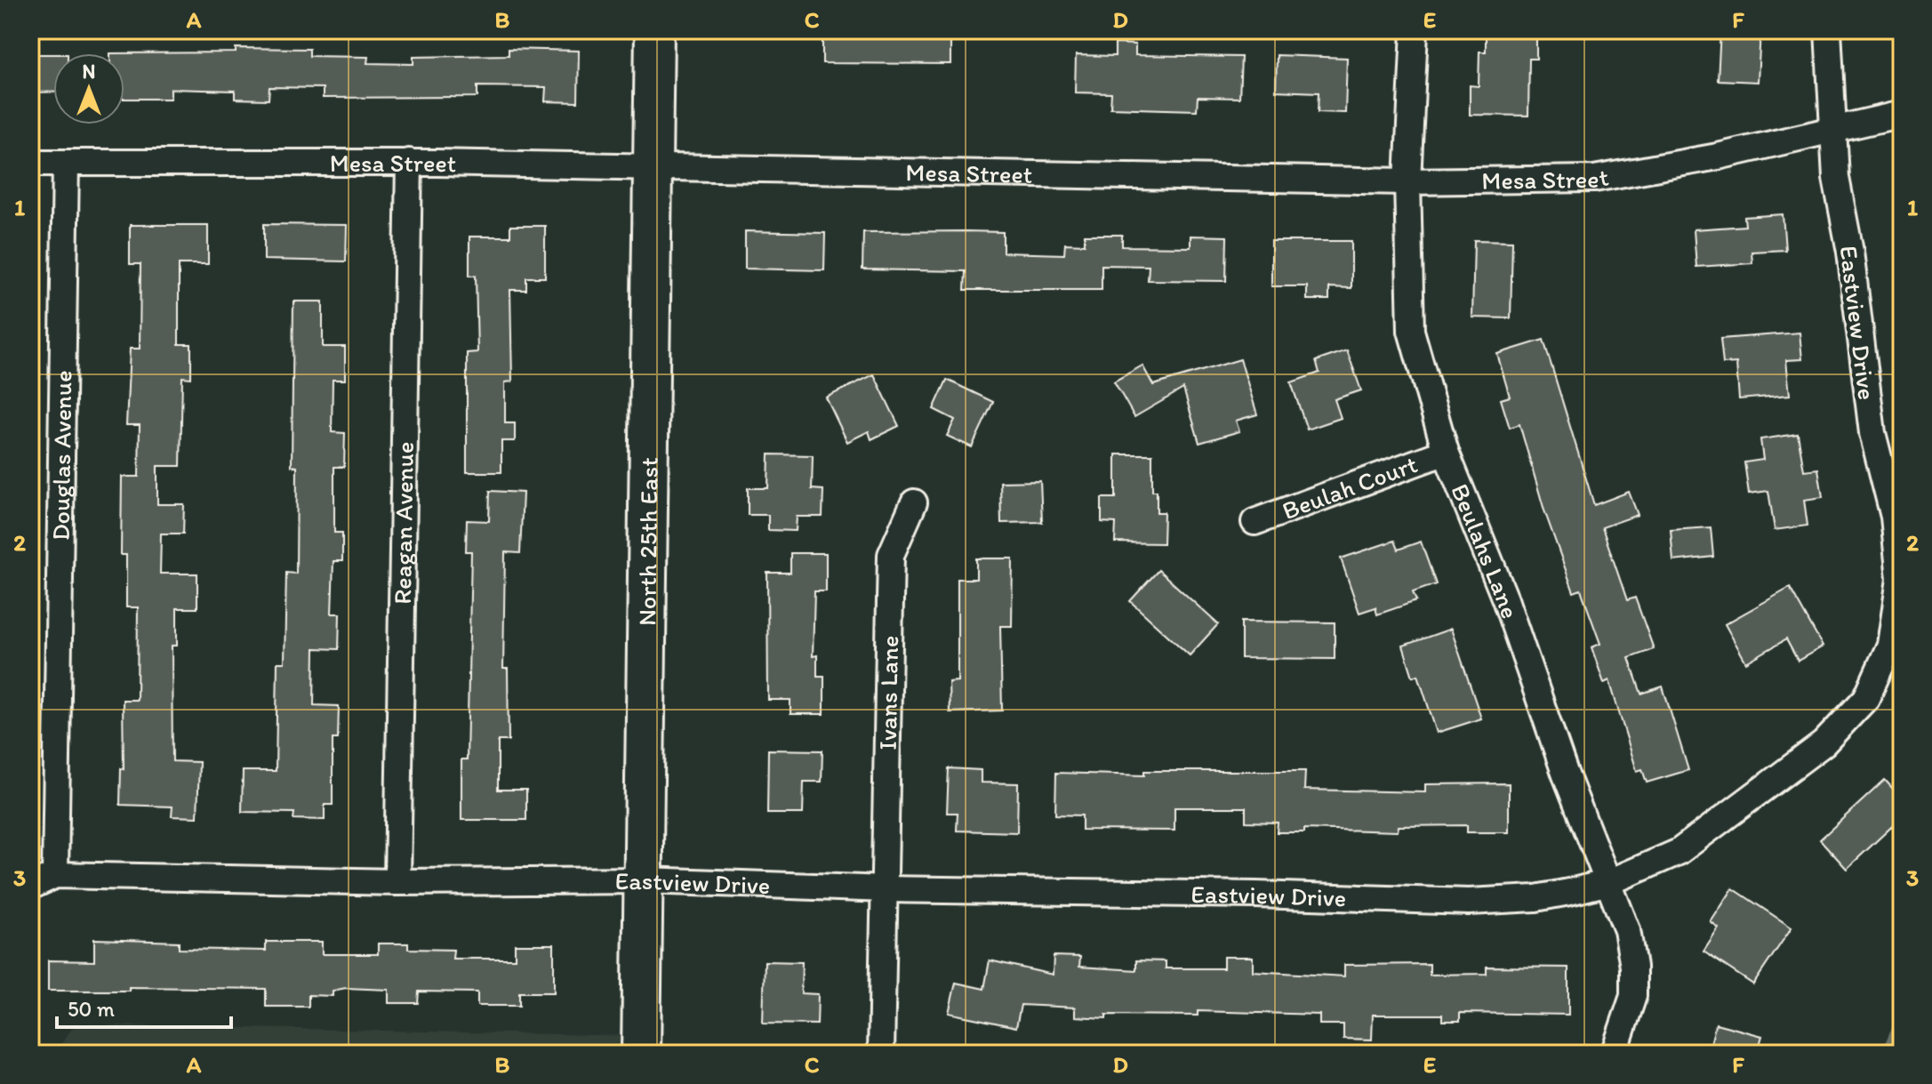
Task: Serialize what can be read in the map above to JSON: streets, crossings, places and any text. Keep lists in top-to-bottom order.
{
  "streets": {
    "main road": ["North 25th East"],
    "street": [
      "Mesa Street",
      "Eastview Drive",
      "Douglas Avenue",
      "Beulah Court",
      "Reagan Avenue",
      "Beulahs Lane",
      "Ivans Lane"
    ]
  },
  "crossings": [
    ["Mesa Street", "Eastview Drive"],
    ["Mesa Street", "Douglas Avenue"],
    ["Mesa Street", "Reagan Avenue"],
    ["Mesa Street", "North 25th East"],
    ["Mesa Street", "Beulahs Lane"],
    ["Eastview Drive", "Douglas Avenue"],
    ["Eastview Drive", "Reagan Avenue"],
    ["Eastview Drive", "North 25th East"],
    ["Eastview Drive", "Beulahs Lane"],
    ["Eastview Drive", "Ivans Lane"],
    ["Beulah Court", "Beulahs Lane"]
  ],
  "scale_bar": "50 m",
  "north": "top",
  "grid": {
    "columns": [
      "A",
      "B",
      "C",
      "D",
      "E",
      "F"
    ],
    "rows": ["1", "2", "3"]
  }
}
